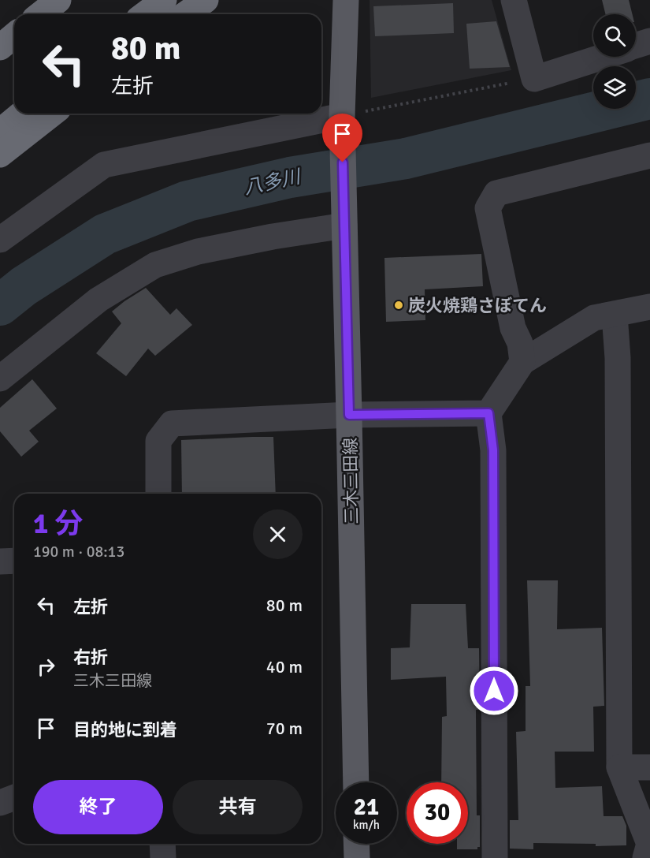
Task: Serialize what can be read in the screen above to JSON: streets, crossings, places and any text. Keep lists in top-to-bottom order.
{
  "streets": {
    "main road": ["三木三田線"]
  },
  "water": ["八多川"],
  "places": ["炭火焼鶏さぼてん"],
  "page": {
    "turn": ["80 m", "左折"],
    "heading": ["1 分", "190 m · 08:13"],
    "list": [
      {
        "name": "左折",
        "value": "80 m"
      },
      {
        "name": "右折",
        "note": "三木三田線",
        "value": "40 m"
      },
      {
        "name": "目的地に到着",
        "value": "70 m"
      }
    ],
    "buttons": ["終了", "共有"],
    "speed": "21 km/h",
    "limit": "30"
  }
}
